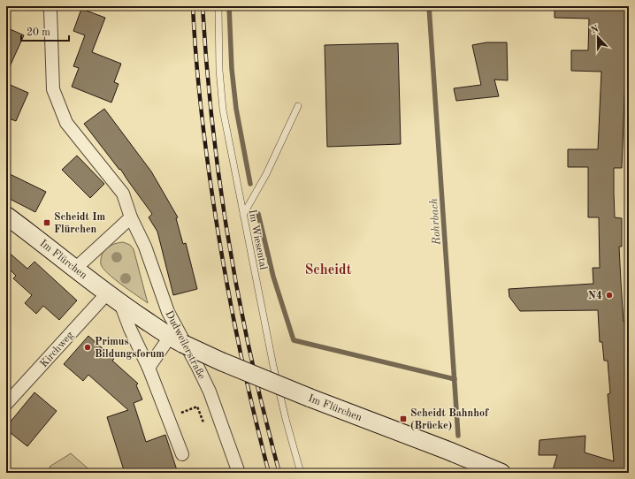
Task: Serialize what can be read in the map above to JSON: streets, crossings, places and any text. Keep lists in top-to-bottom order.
{
  "streets": {
    "street": ["Im Flürchen", "Dudweilerstraße", "Kirchweg"],
    "lane": ["Im Wiesental"]
  },
  "crossings": [
    ["Im Flürchen", "Kirchweg"]
  ],
  "districts": ["Scheidt"],
  "water": ["Rohrbach"],
  "places": {
    "transit": ["Scheidt Im Flürchen", "Scheidt Bahnhof (Brücke)"],
    "other": ["N4", "Primus Bildungsforum"]
  },
  "scale_bar": "20 m",
  "north": "top"
}
